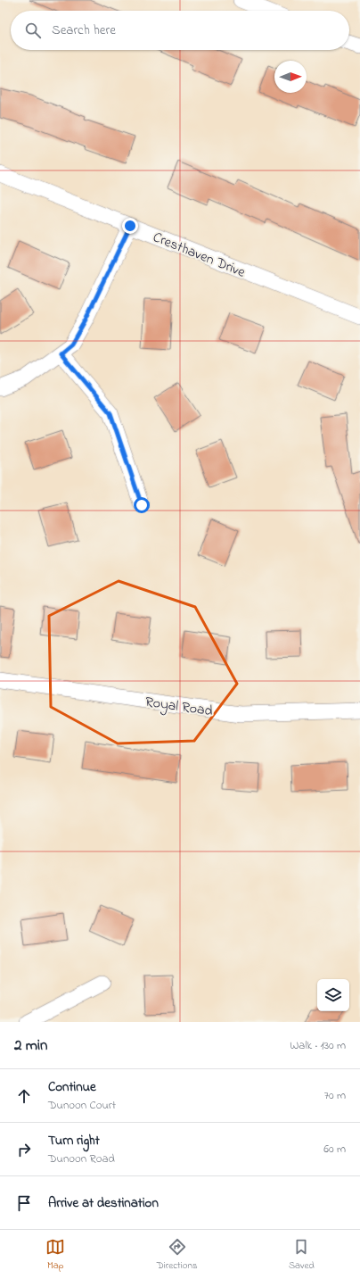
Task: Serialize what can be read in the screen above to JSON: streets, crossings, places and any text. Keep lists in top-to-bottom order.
{
  "streets": {
    "street": ["Cresthaven Drive", "Royal Road"]
  },
  "north": "right",
  "page": {
    "search": "Search here",
    "heading": ["2 min", "Walk · 130 m"],
    "list": [
      ["Continue", "Dunoon Court", "70 m"],
      ["Turn right", "Dunoon Road", "60 m"],
      "Arrive at destination"
    ],
    "nav": ["Map", "Directions", "Saved"]
  }
}
